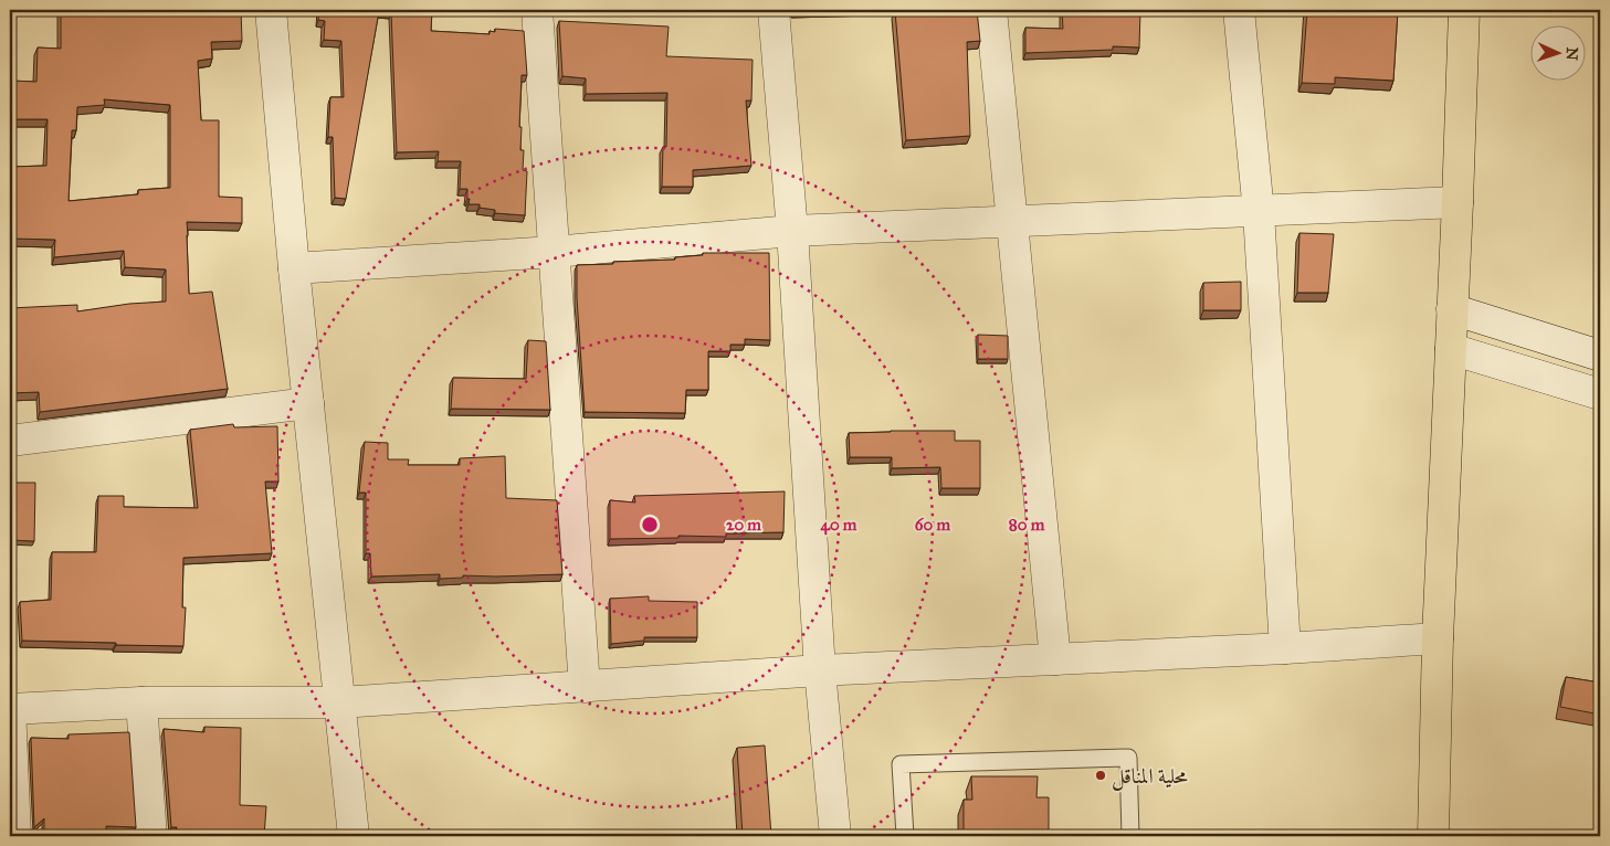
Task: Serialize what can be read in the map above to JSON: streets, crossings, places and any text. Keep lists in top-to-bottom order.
{
  "places": ["محلية المناقل"],
  "north": "right",
  "rings": [
    "20 m",
    "40 m",
    "60 m",
    "80 m"
  ]
}
